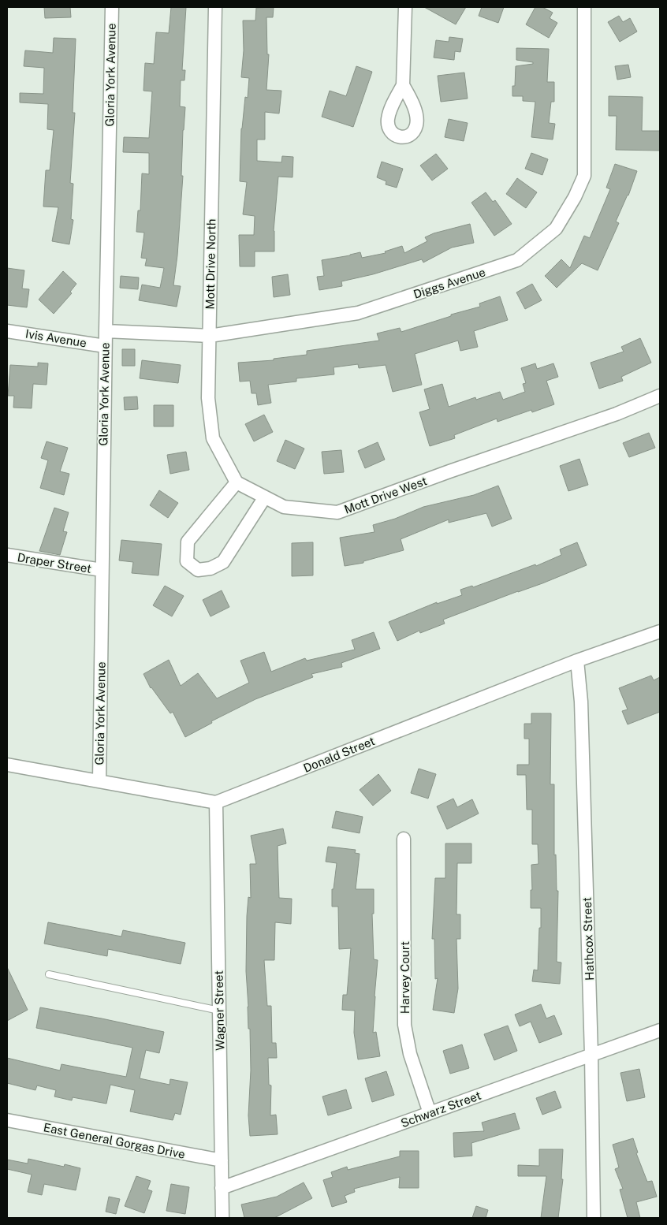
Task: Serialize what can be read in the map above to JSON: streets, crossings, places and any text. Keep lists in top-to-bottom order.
{
  "streets": {
    "street": [
      "Gloria York Avenue",
      "Mott Drive North",
      "Diggs Avenue",
      "Ivis Avenue",
      "Mott Drive West",
      "Draper Street",
      "Donald Street",
      "Hathcox Street",
      "Harvey Court",
      "Wagner Street",
      "Schwarz Street",
      "East General Gorgas Drive"
    ]
  },
  "crossings": [
    ["Gloria York Avenue", "Diggs Avenue"],
    ["Gloria York Avenue", "Ivis Avenue"],
    ["Gloria York Avenue", "Draper Street"],
    ["Mott Drive North", "Diggs Avenue"],
    ["Donald Street", "Hathcox Street"],
    ["Donald Street", "Wagner Street"],
    ["Hathcox Street", "Schwarz Street"],
    ["Harvey Court", "Schwarz Street"],
    ["Wagner Street", "Schwarz Street"],
    ["Wagner Street", "East General Gorgas Drive"]
  ]
}
